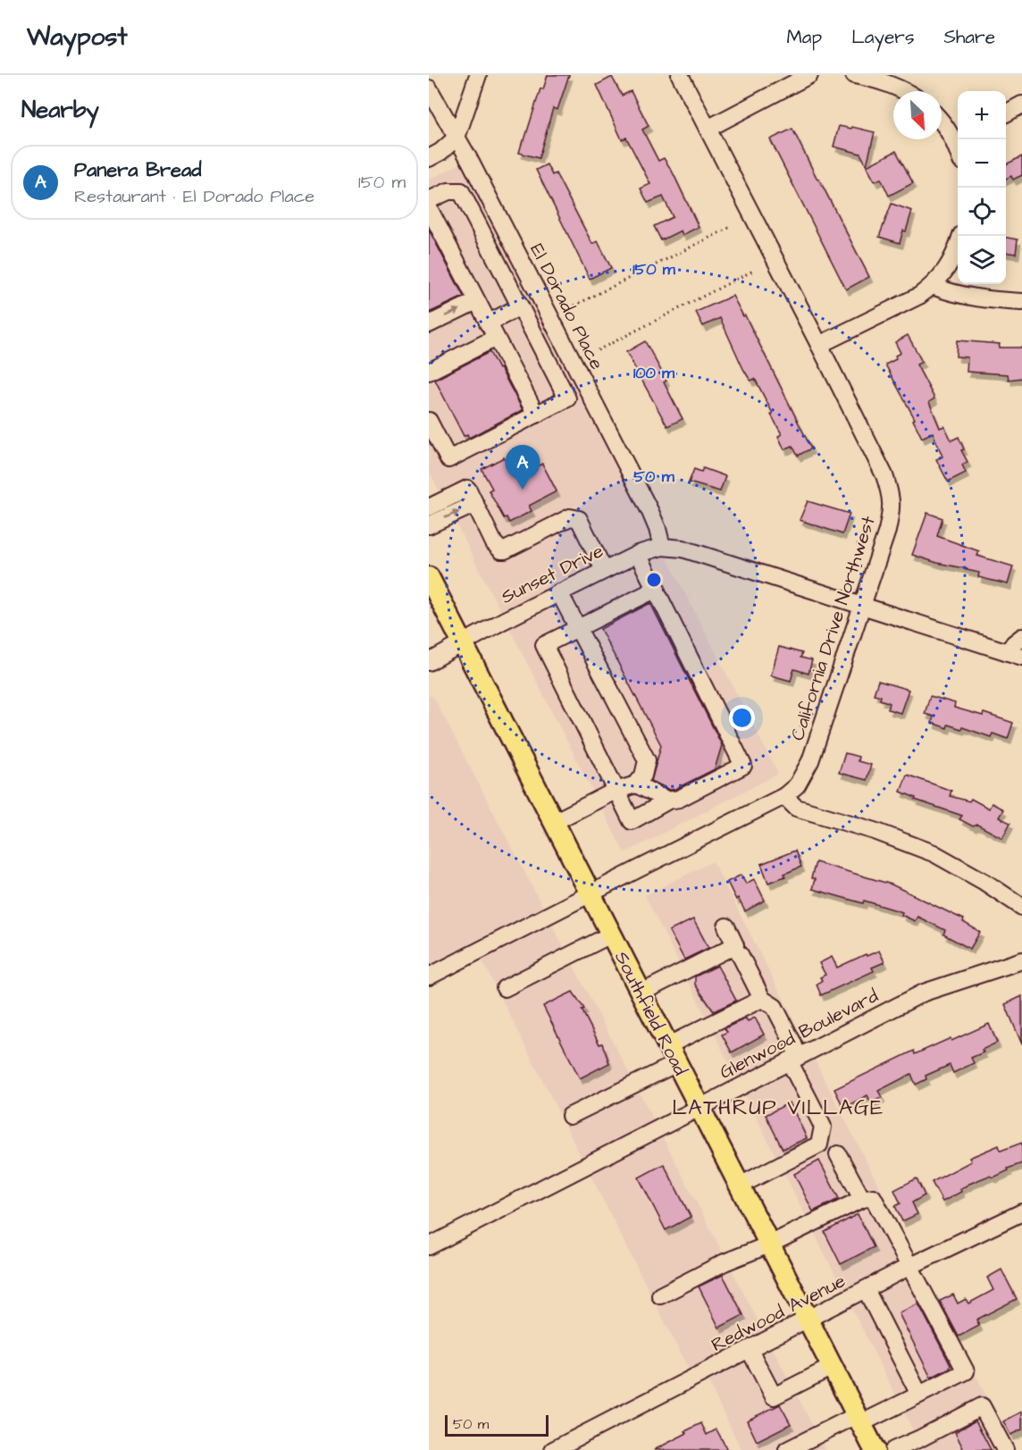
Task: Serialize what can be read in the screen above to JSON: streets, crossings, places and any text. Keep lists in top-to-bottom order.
{
  "streets": {
    "main road": ["Southfield Road"],
    "street": [
      "El Dorado Place",
      "Sunset Drive",
      "California Drive Northwest",
      "Glenwood Boulevard",
      "Redwood Avenue"
    ]
  },
  "crossings": [
    ["El Dorado Place", "Sunset Drive"],
    ["Sunset Drive", "Southfield Road"],
    ["California Drive Northwest", "Southfield Road"],
    ["Southfield Road", "Glenwood Boulevard"],
    ["Southfield Road", "Redwood Avenue"]
  ],
  "districts": ["LATHRUP VILLAGE"],
  "scale_bar": "50 m",
  "north": "bottom right",
  "page": {
    "header": "Waypost",
    "nav": ["Map", "Layers", "Share"],
    "heading": "Nearby",
    "map_buttons": ["+", "−"],
    "list": [
      {
        "mark": "A",
        "name": "Panera Bread",
        "note": "Restaurant · El Dorado Place",
        "value": "150 m"
      }
    ],
    "pins": "A",
    "scale": "50 m"
  },
  "rings": ["150 m", "100 m", "50 m"]
}
